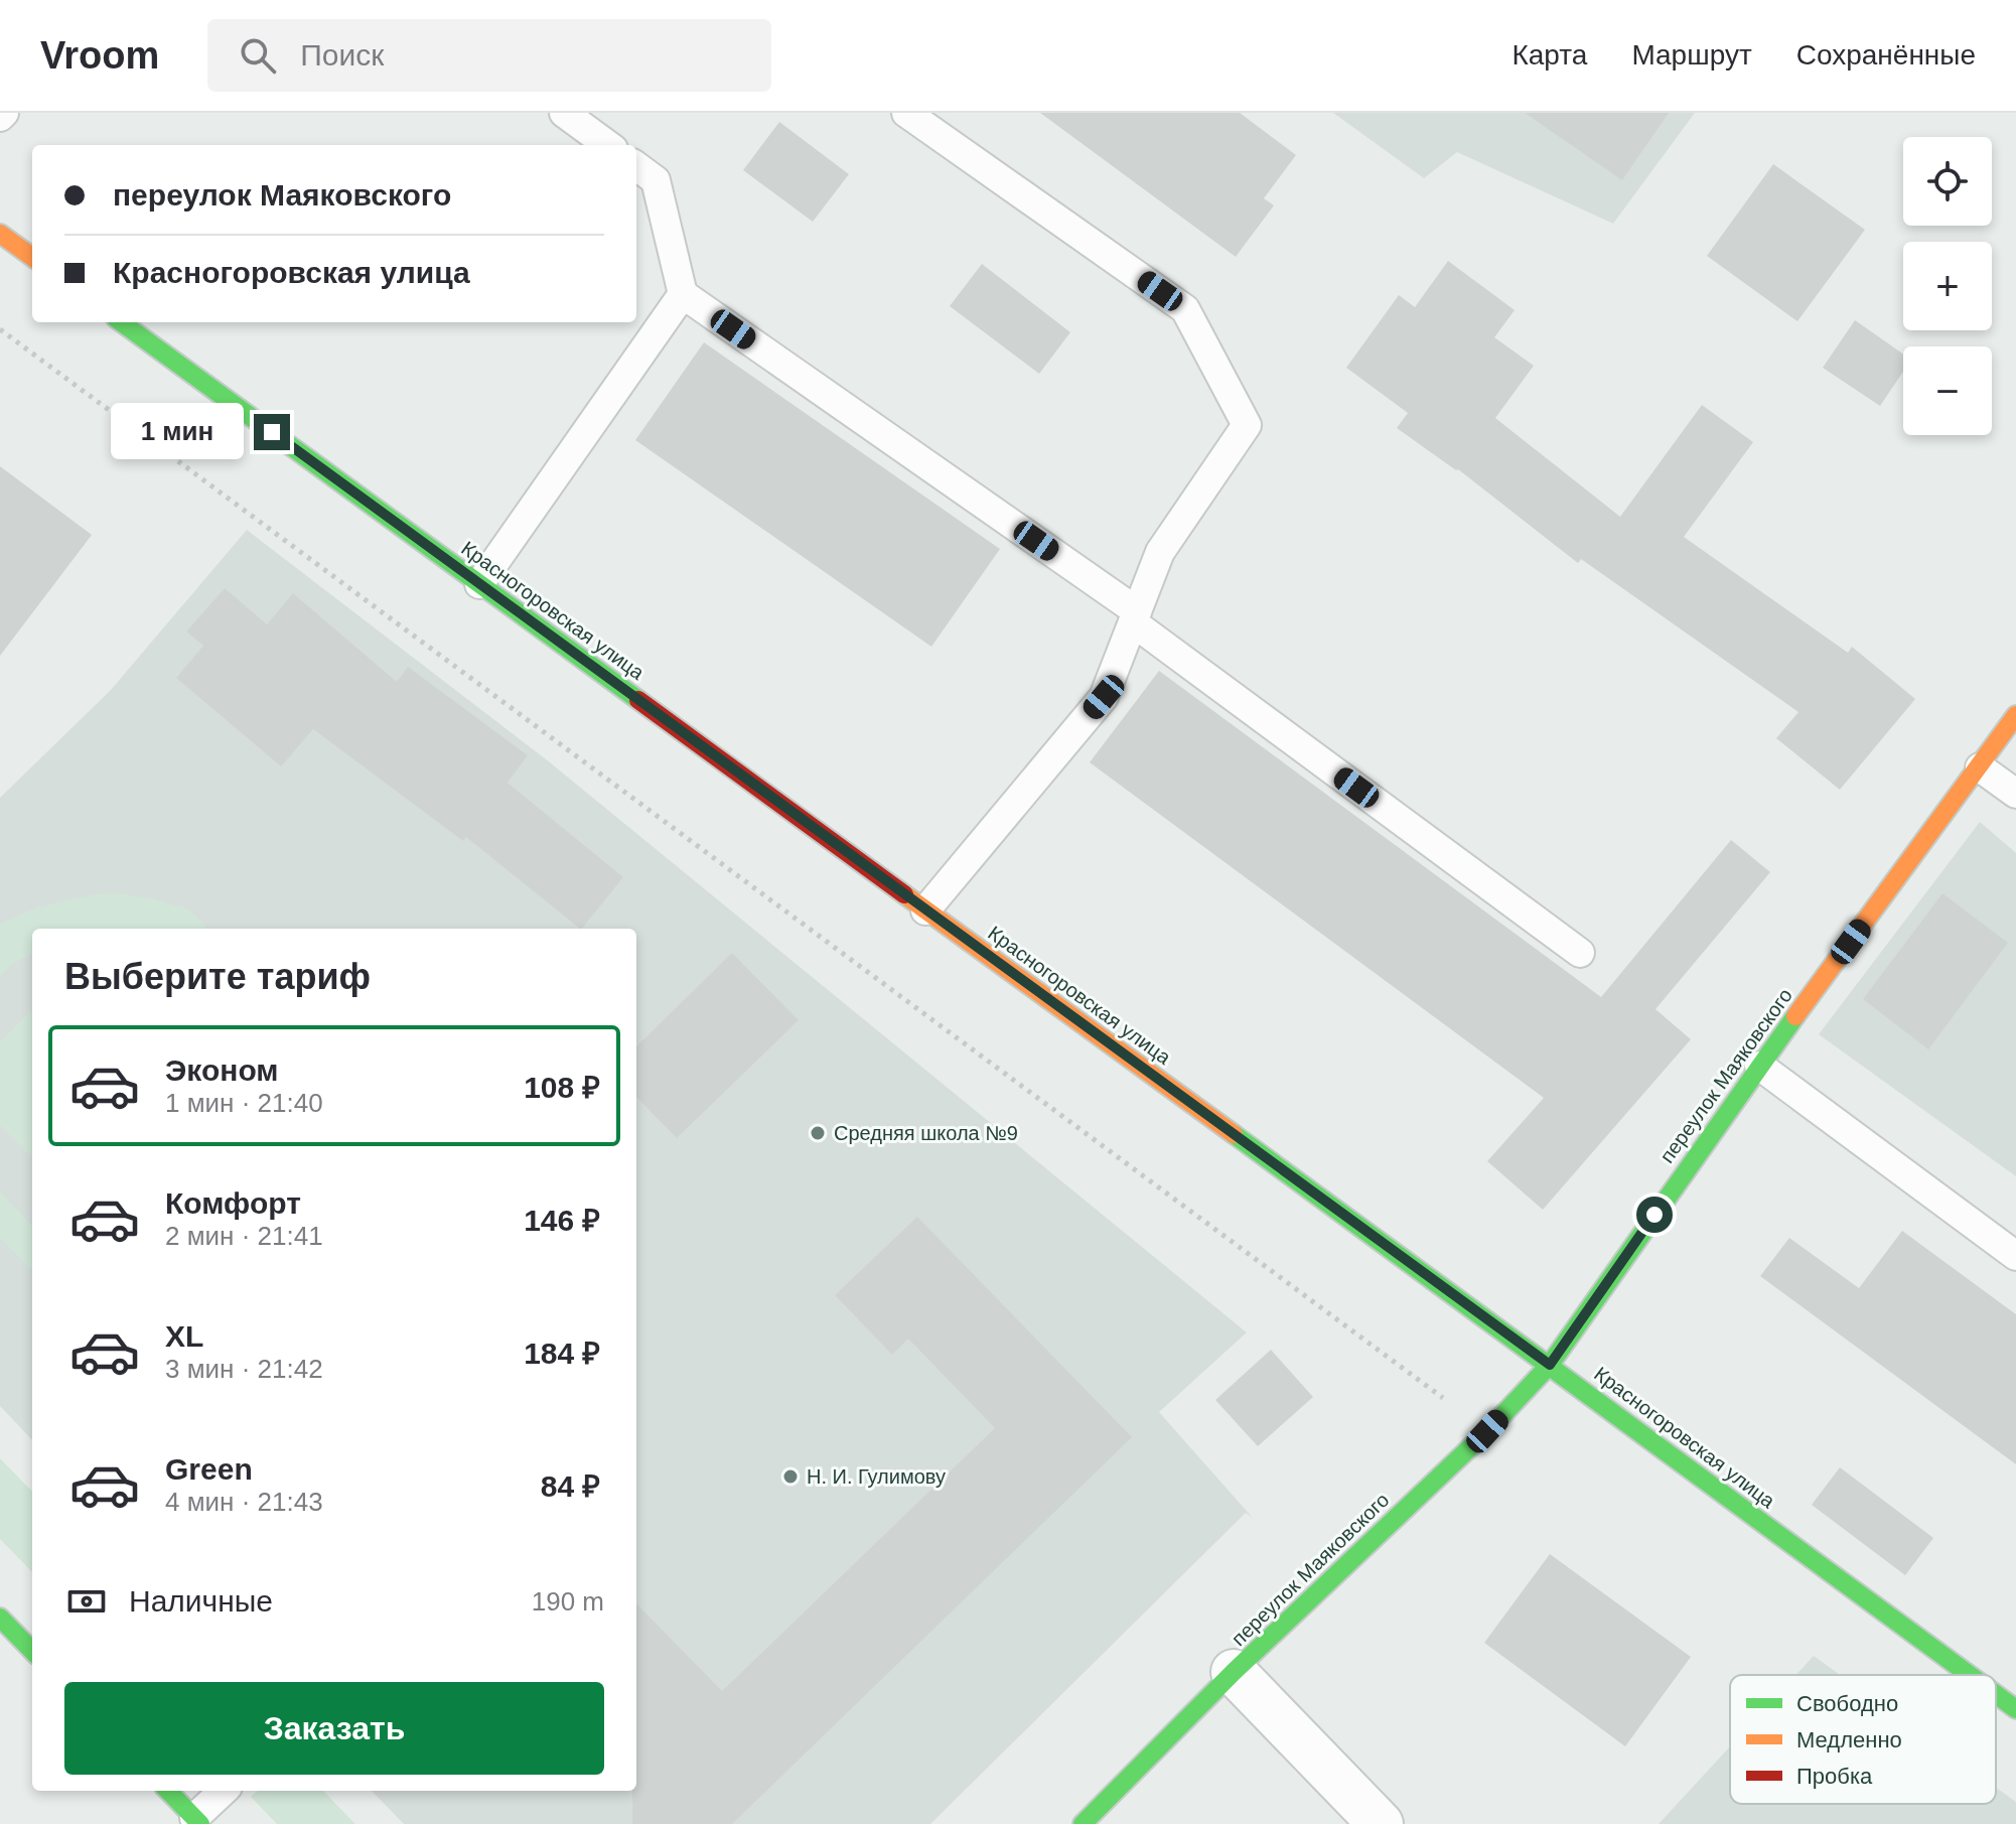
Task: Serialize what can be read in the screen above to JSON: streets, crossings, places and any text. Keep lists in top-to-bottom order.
{
  "streets": {
    "street": ["Красногоровская улица", "переулок Маяковского"]
  },
  "crossings": [
    ["Красногоровская улица", "переулок Маяковского"]
  ],
  "places": ["Средняя школа №9", "Н. И. Гулимову"],
  "legend": ["Свободно", "Медленно", "Пробка"],
  "page": {
    "header": "Vroom",
    "search": "Поиск",
    "nav": ["Карта", "Маршрут", "Сохранённые"],
    "map_buttons": ["+", "−"],
    "banner": ["переулок Маяковского", "Красногоровская улица"],
    "bubble": "1 мин",
    "heading": "Выберите тариф",
    "list": [
      {
        "name": "Эконом",
        "note": "1 мин · 21:40",
        "value": "108 ₽"
      },
      {
        "name": "Комфорт",
        "note": "2 мин · 21:41",
        "value": "146 ₽"
      },
      {
        "name": "XL",
        "note": "3 мин · 21:42",
        "value": "184 ₽"
      },
      {
        "name": "Green",
        "note": "4 мин · 21:43",
        "value": "84 ₽"
      }
    ],
    "pay": ["Наличные", "190 m"],
    "buttons": "Заказать"
  }
}
